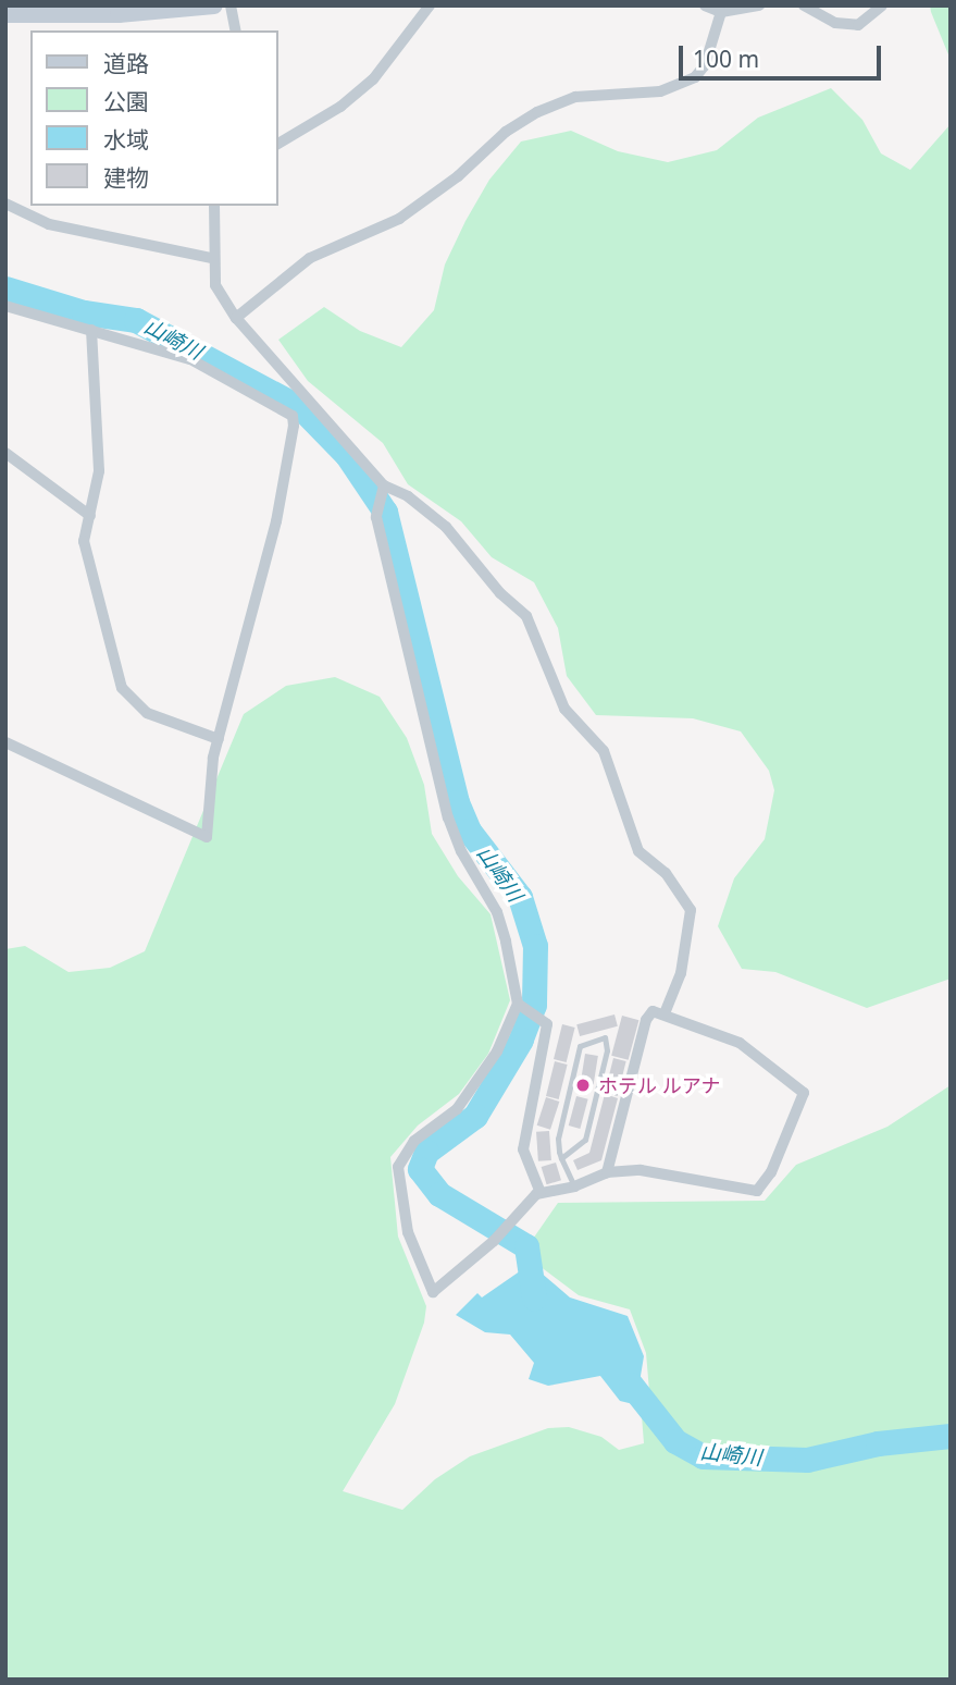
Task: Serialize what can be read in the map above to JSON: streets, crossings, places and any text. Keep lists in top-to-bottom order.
{
  "water": ["山崎川"],
  "places": ["ホテル ルアナ"],
  "legend": [
    "道路",
    "公園",
    "水域",
    "建物"
  ],
  "scale_bar": "100 m"
}
